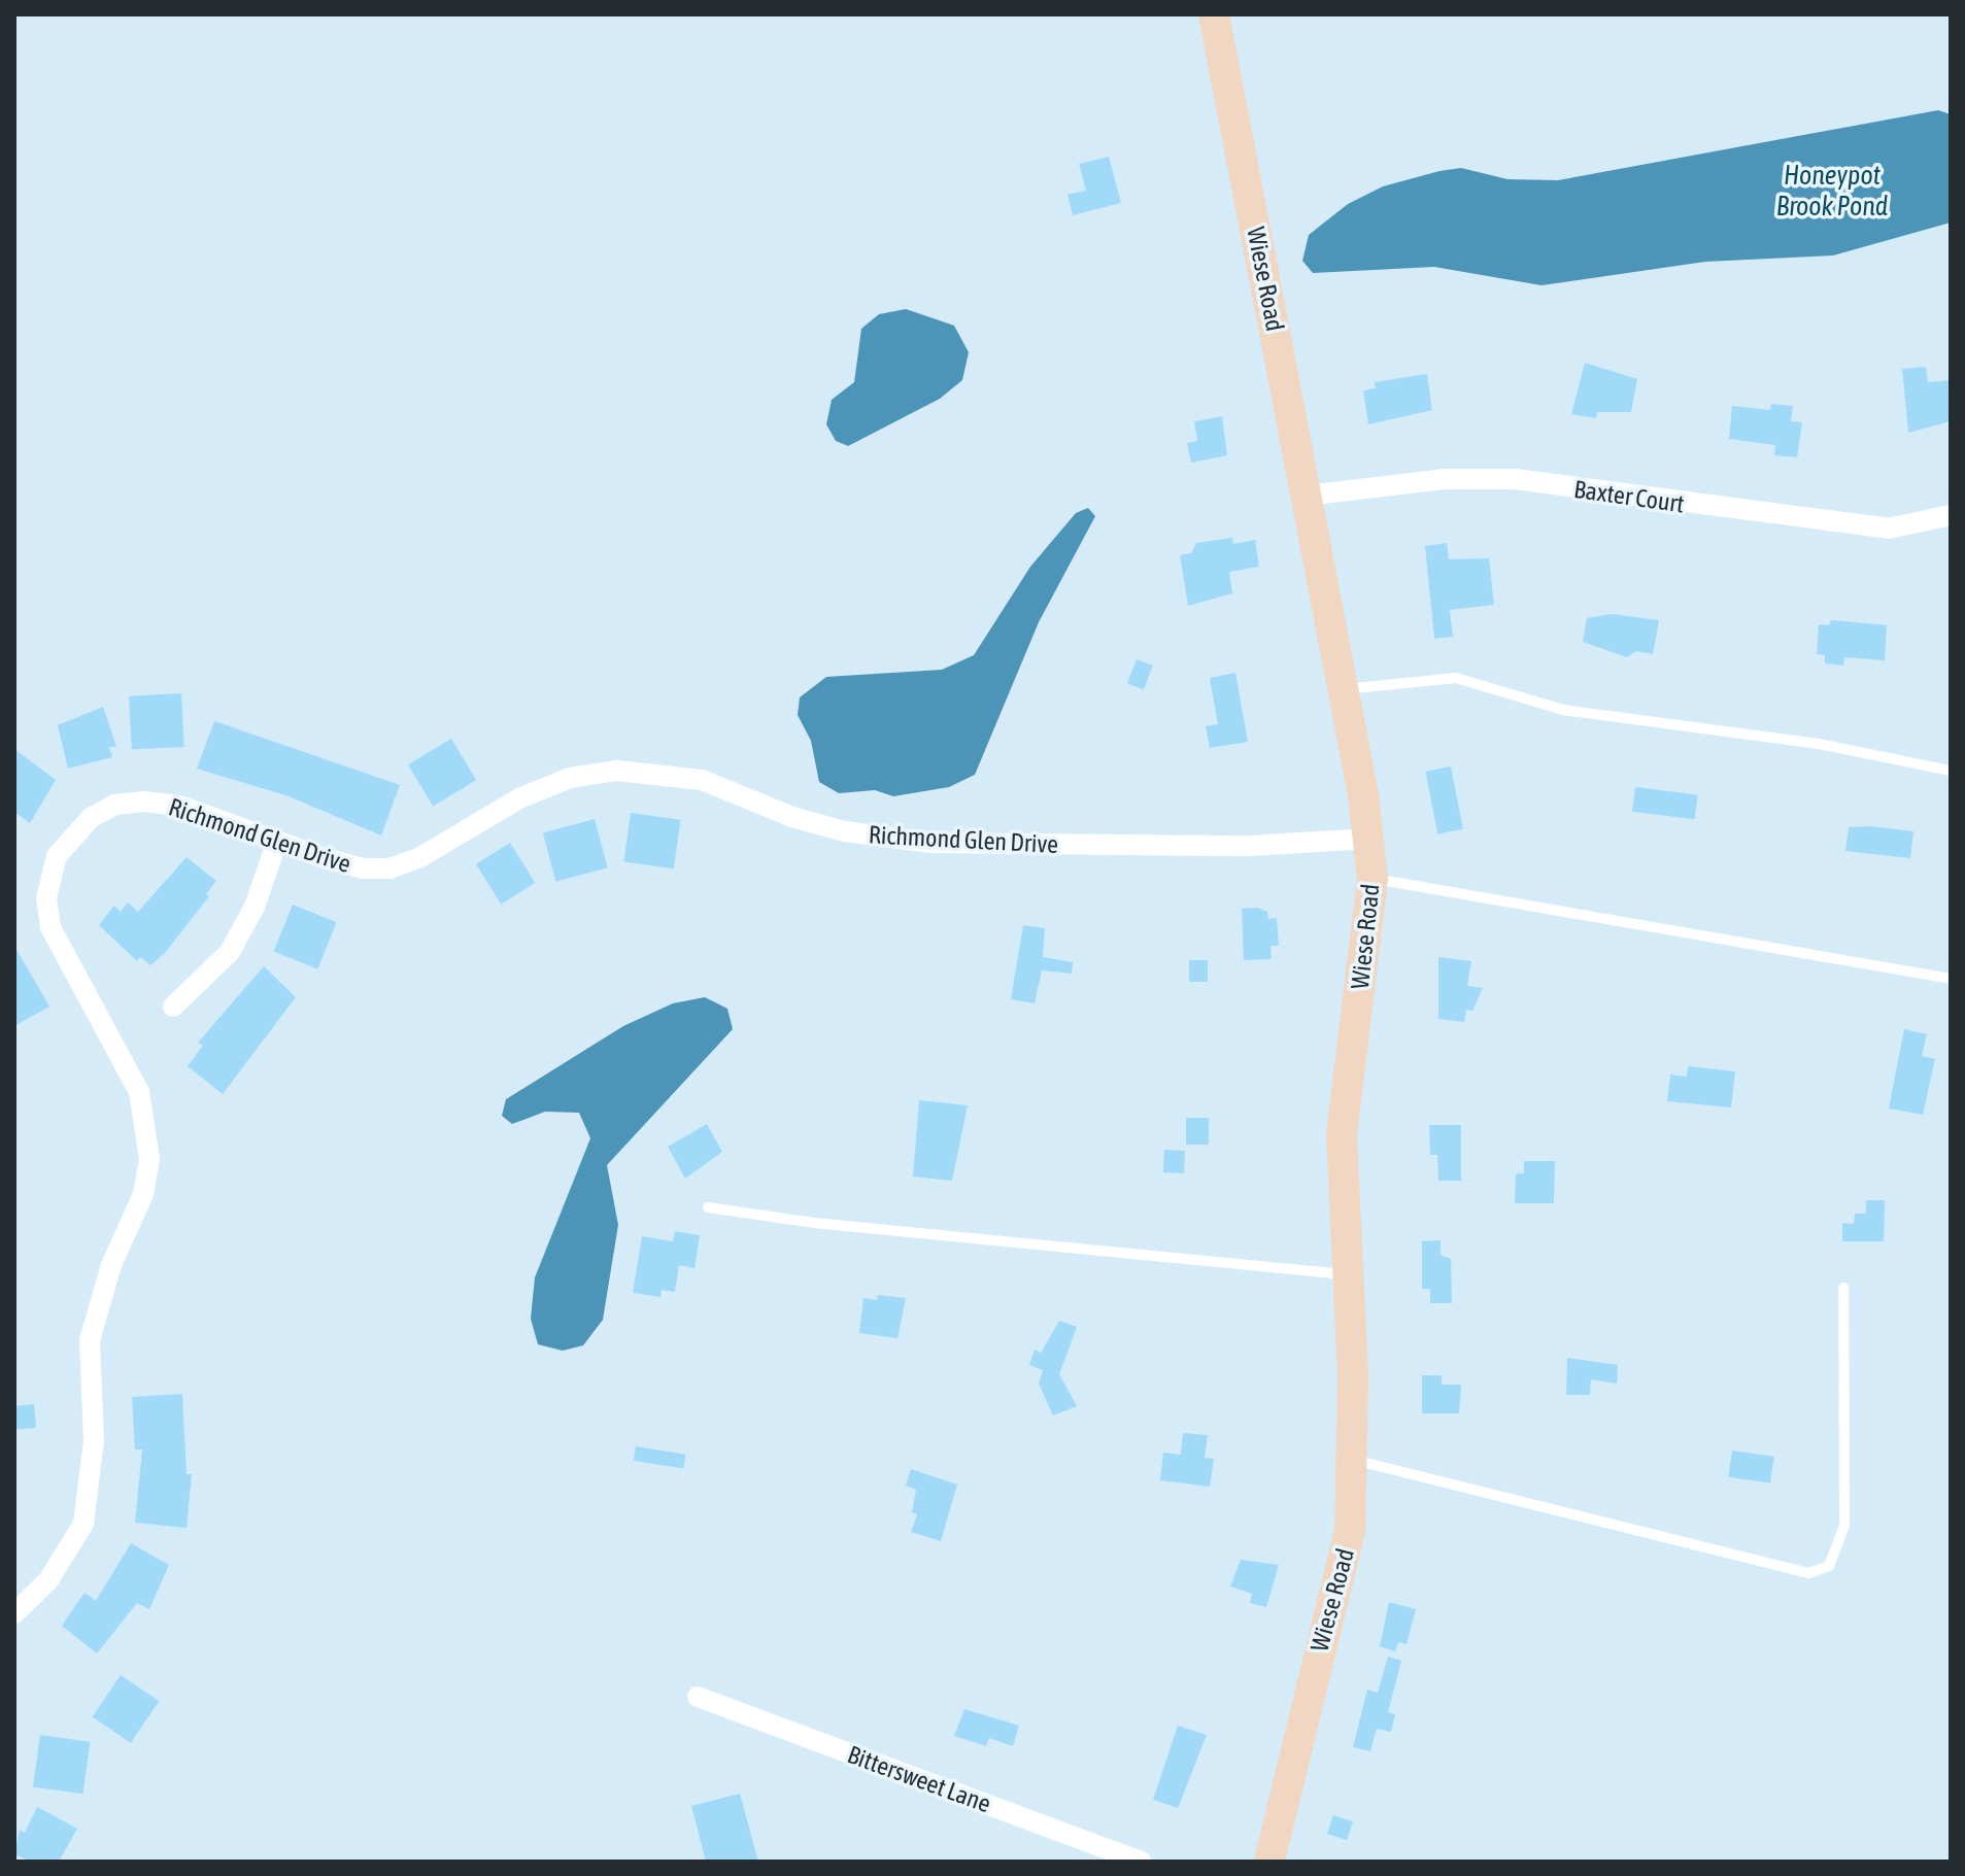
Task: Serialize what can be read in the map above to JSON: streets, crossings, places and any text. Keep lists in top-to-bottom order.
{
  "streets": {
    "street": [
      "Wiese Road",
      "Baxter Court",
      "Richmond Glen Drive",
      "Bittersweet Lane"
    ]
  },
  "crossings": [
    ["Wiese Road", "Baxter Court"],
    ["Wiese Road", "Richmond Glen Drive"]
  ],
  "water": ["Honeypot Brook Pond"]
}
